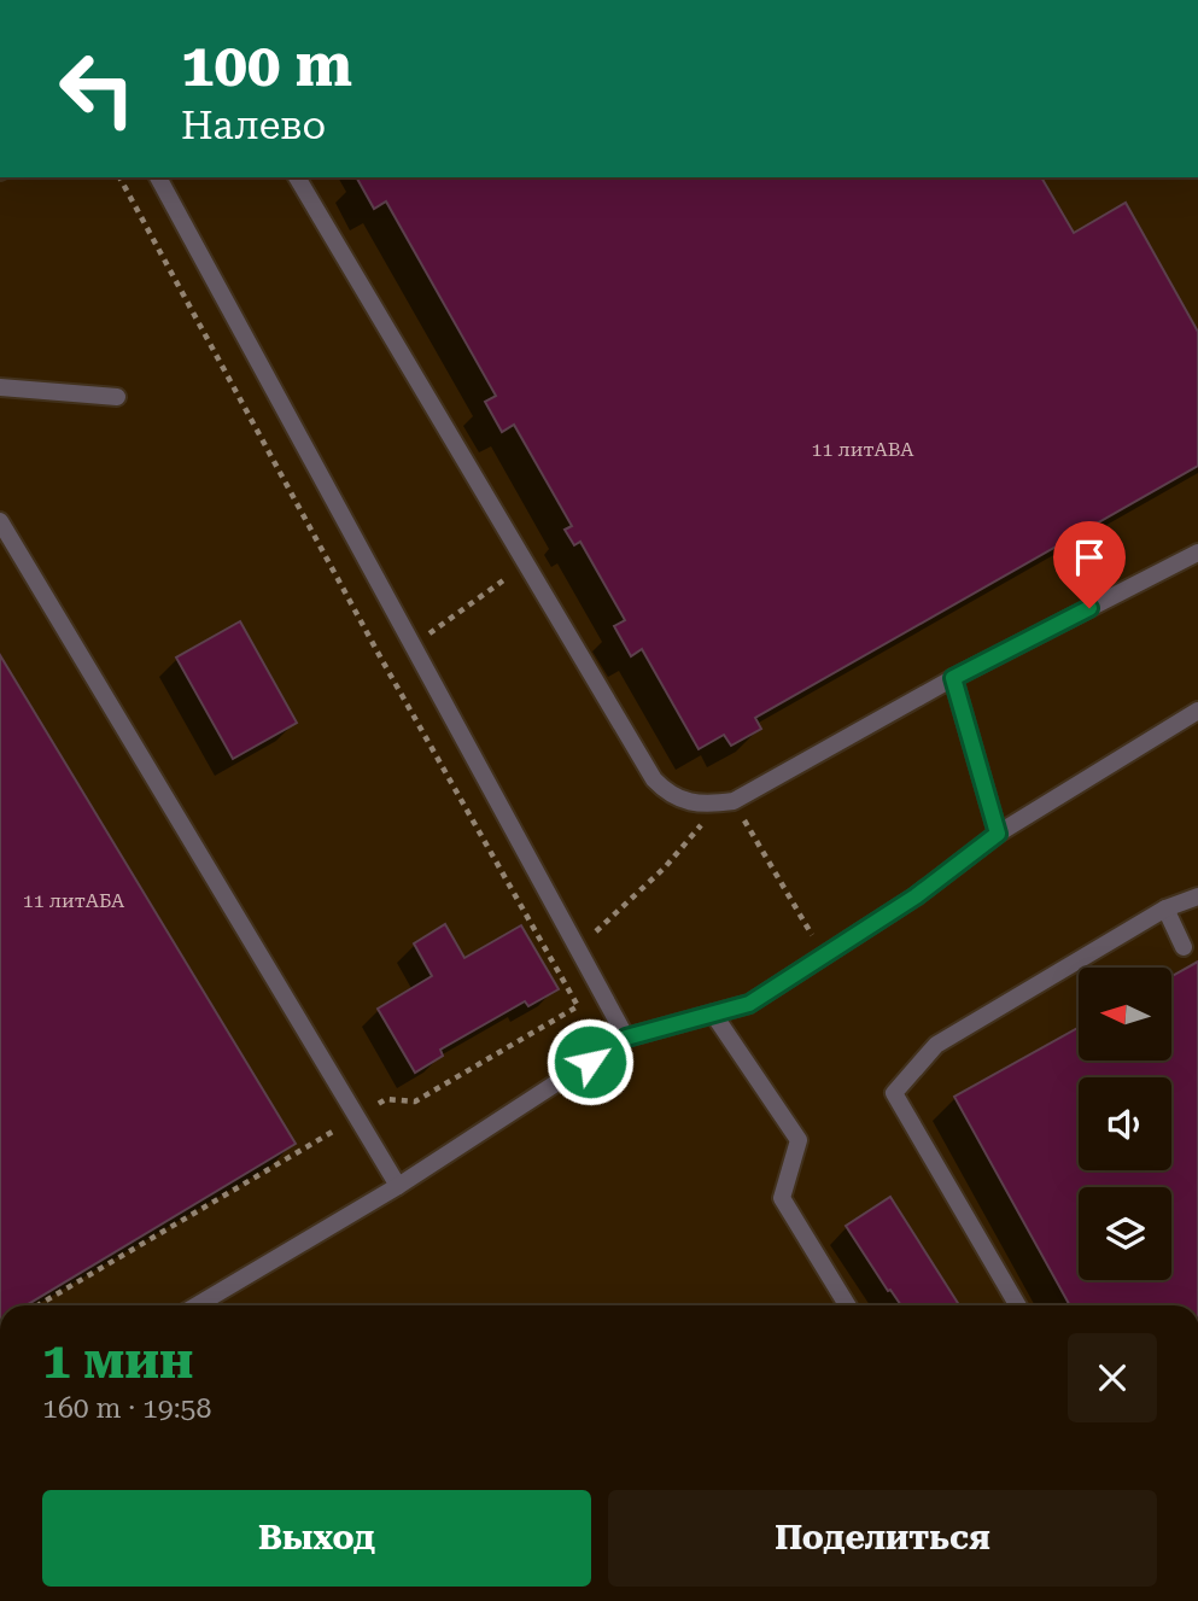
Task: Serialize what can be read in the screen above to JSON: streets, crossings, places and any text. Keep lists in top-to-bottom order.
{
  "house_numbers": ["11 литАВА", "11 литАБА"],
  "north": "left",
  "page": {
    "turn": ["100 m", "Налево"],
    "heading": ["1 мин", "160 m · 19:58"],
    "buttons": ["Выход", "Поделиться"]
  }
}
